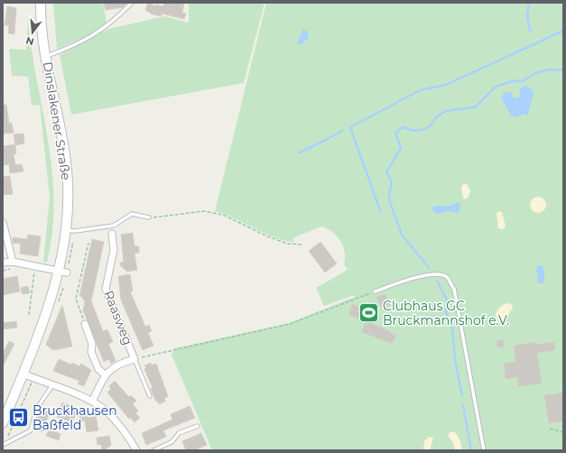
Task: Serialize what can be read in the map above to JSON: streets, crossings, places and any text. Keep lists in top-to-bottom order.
{
  "streets": {
    "main road": ["Dinslakener Straße"],
    "street": ["Raasweg"]
  },
  "places": {
    "sports": ["Clubhaus GC Bruckmannshof e.V."],
    "bus stop": ["Bruckhausen Baßfeld"]
  },
  "north": "bottom"
}
